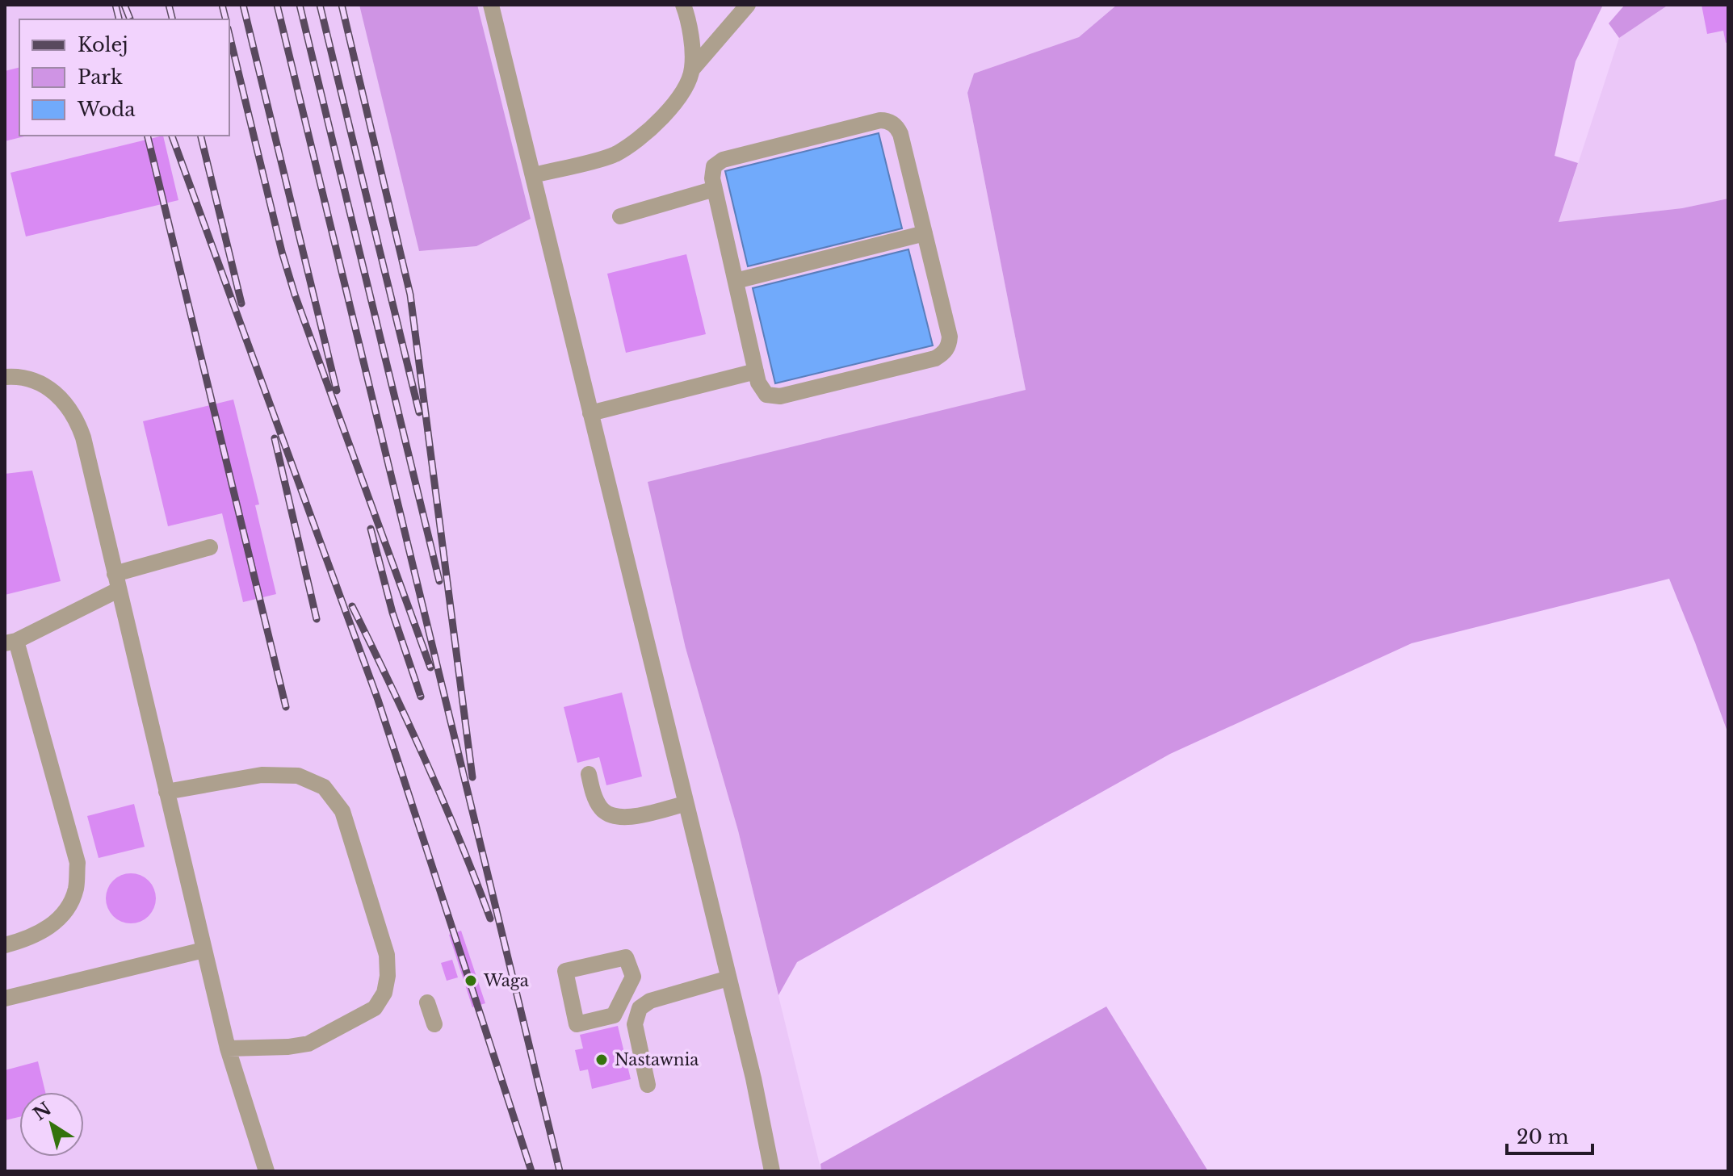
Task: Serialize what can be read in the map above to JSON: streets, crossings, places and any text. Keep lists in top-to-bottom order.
{
  "places": ["Waga", "Nastawnia"],
  "legend": ["Kolej", "Park", "Woda"],
  "scale_bar": "20 m",
  "north": "top left"
}
